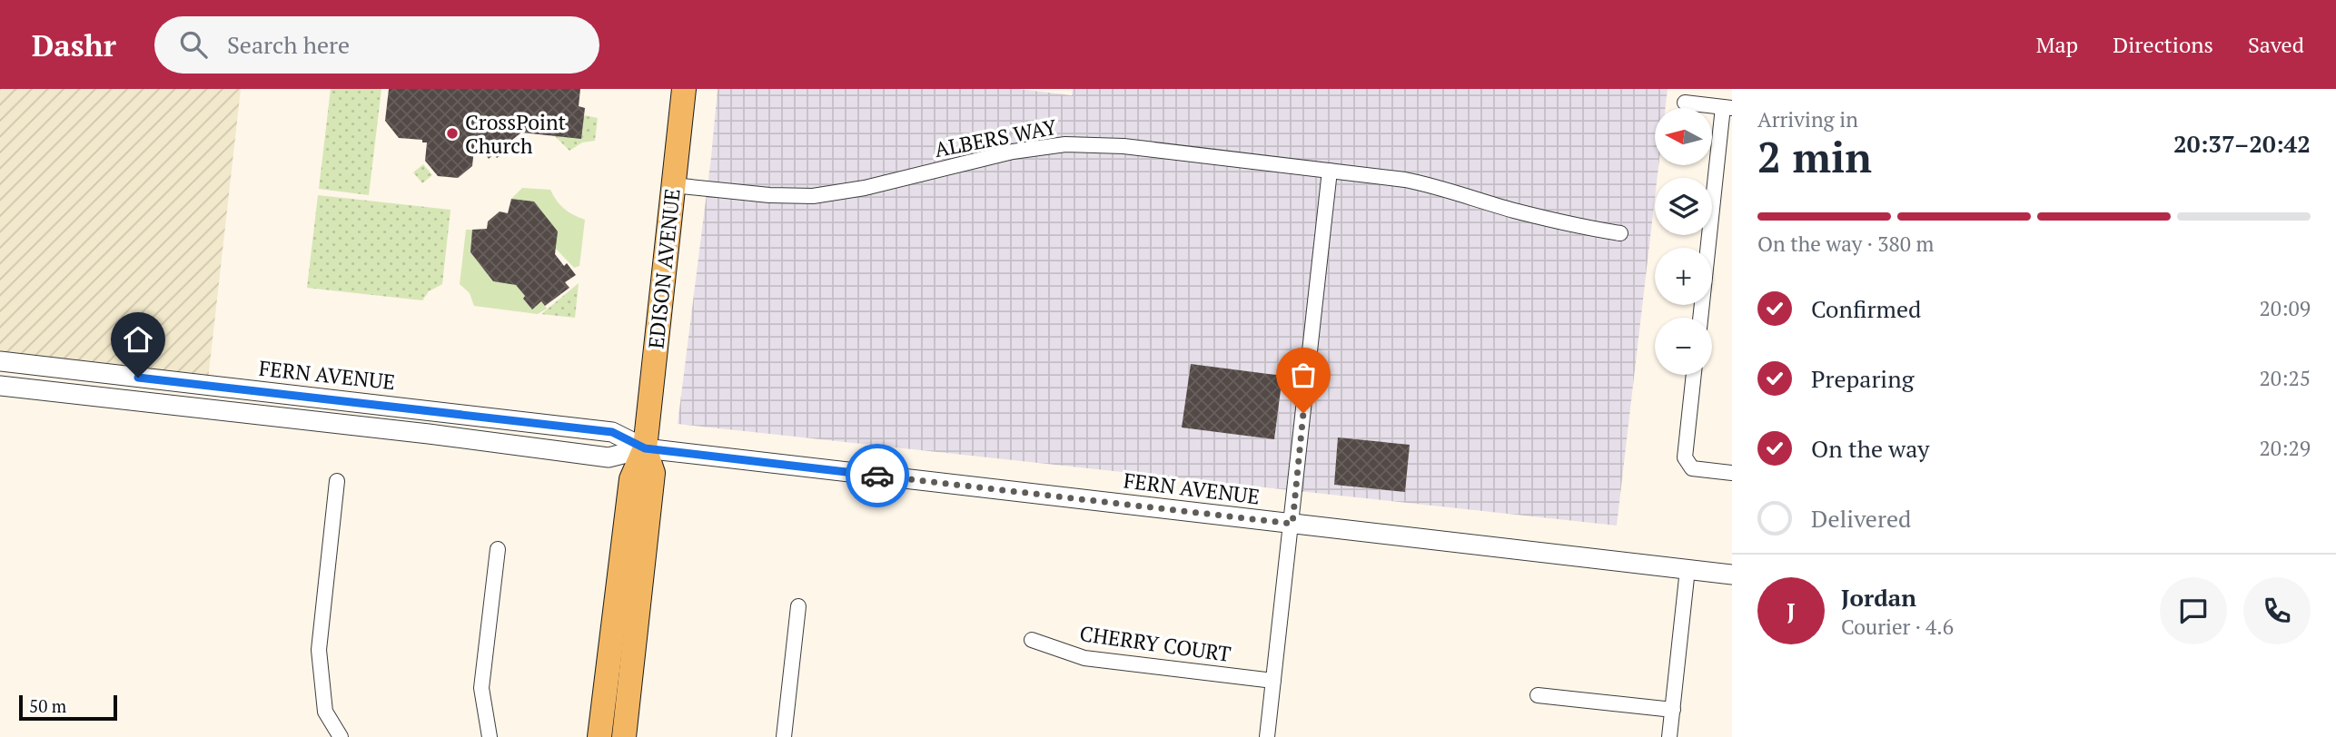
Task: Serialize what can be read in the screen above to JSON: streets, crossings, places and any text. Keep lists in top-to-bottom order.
{
  "streets": {
    "main road": ["EDISON AVENUE"],
    "street": ["ALBERS WAY", "FERN AVENUE", "CHERRY COURT"]
  },
  "crossings": [
    ["ALBERS WAY", "EDISON AVENUE"],
    ["EDISON AVENUE", "FERN AVENUE"]
  ],
  "places": ["CrossPoint Church"],
  "scale_bar": "50 m",
  "north": "left",
  "page": {
    "header": "Dashr",
    "search": "Search here",
    "nav": ["Map", "Directions", "Saved"],
    "heading": ["2 min", "Arriving in", "20:37–20:42"],
    "panel": ["Jordan", "Courier · 4.6"],
    "map_buttons": ["+", "−"],
    "bar": "On the way · 380 m",
    "list": [
      ["Confirmed", "20:09"],
      ["Preparing", "20:25"],
      ["On the way", "20:29"],
      "Delivered"
    ],
    "round": "J",
    "scale": "50 m"
  }
}
